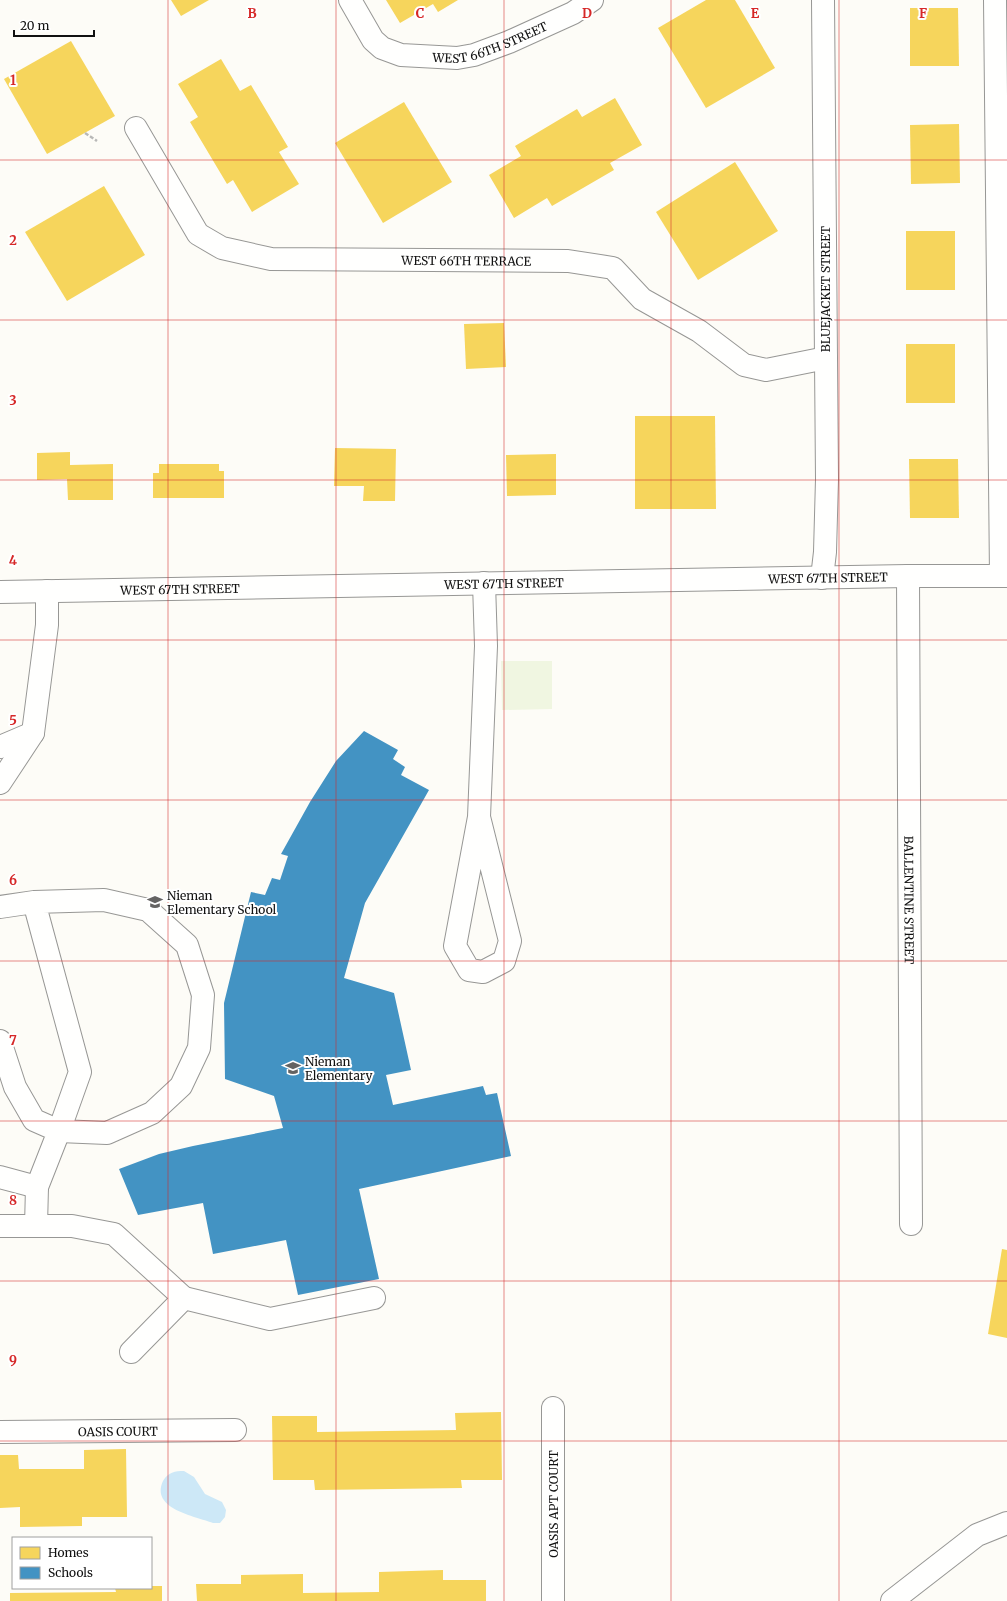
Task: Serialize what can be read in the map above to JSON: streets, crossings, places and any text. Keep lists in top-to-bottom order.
{
  "streets": {
    "street": [
      "WEST 66TH STREET",
      "WEST 66TH TERRACE",
      "BLUEJACKET STREET",
      "WEST 67TH STREET",
      "BALLENTINE STREET",
      "OASIS COURT",
      "OASIS APT COURT"
    ]
  },
  "crossings": [
    ["WEST 66TH TERRACE", "BLUEJACKET STREET"],
    ["BLUEJACKET STREET", "WEST 67TH STREET"],
    ["WEST 67TH STREET", "BALLENTINE STREET"]
  ],
  "places": {
    "school or university": ["Nieman Elementary School", "Nieman Elementary"]
  },
  "legend": ["Homes", "Schools"],
  "scale_bar": "20 m",
  "grid": {
    "columns": [
      "B",
      "C",
      "D",
      "E",
      "F"
    ],
    "rows": [
      "1",
      "2",
      "3",
      "4",
      "5",
      "6",
      "7",
      "8",
      "9"
    ]
  }
}
